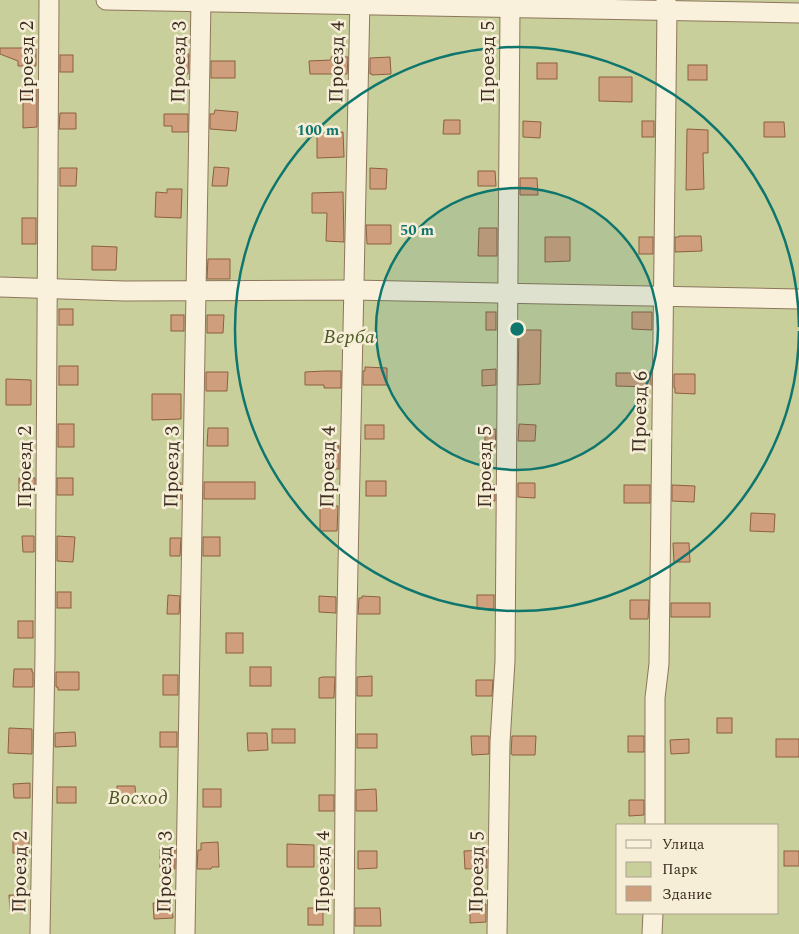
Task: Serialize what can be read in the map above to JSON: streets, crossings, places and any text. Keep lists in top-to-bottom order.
{
  "streets": {
    "street": [
      "Проезд 2",
      "Проезд 3",
      "Проезд 4",
      "Проезд 5",
      "Проезд 6"
    ]
  },
  "parks": ["Верба", "Восход"],
  "legend": ["Улица", "Парк", "Здание"],
  "rings": ["100 m", "50 m"]
}
